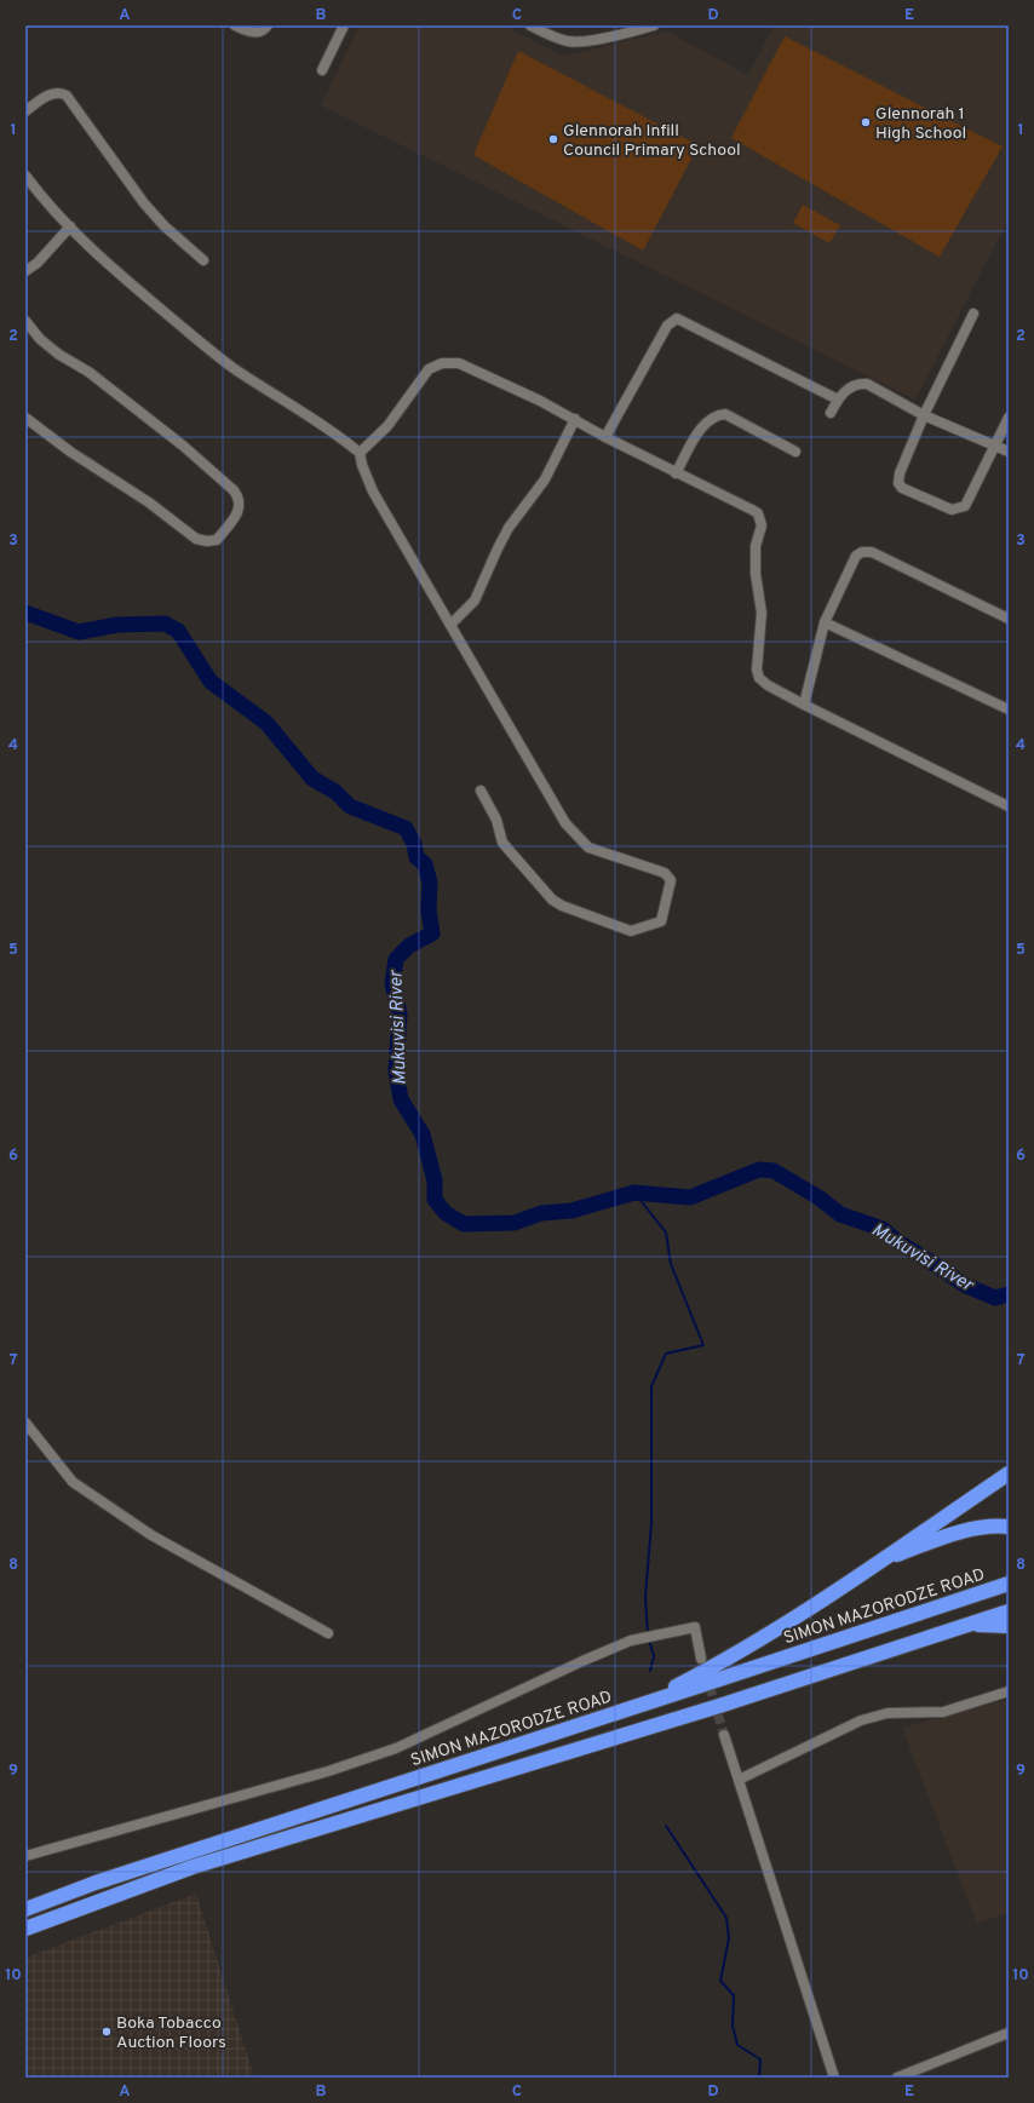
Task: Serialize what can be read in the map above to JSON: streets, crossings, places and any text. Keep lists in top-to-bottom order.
{
  "streets": {
    "highway": ["SIMON MAZORODZE ROAD"]
  },
  "water": ["Mukuvisi River"],
  "places": ["Glennorah 1 High School", "Glennorah Infill Council Primary School", "Boka Tobacco Auction Floors"],
  "grid": {
    "columns": [
      "A",
      "B",
      "C",
      "D",
      "E"
    ],
    "rows": [
      "1",
      "2",
      "3",
      "4",
      "5",
      "6",
      "7",
      "8",
      "9",
      "10"
    ]
  }
}
